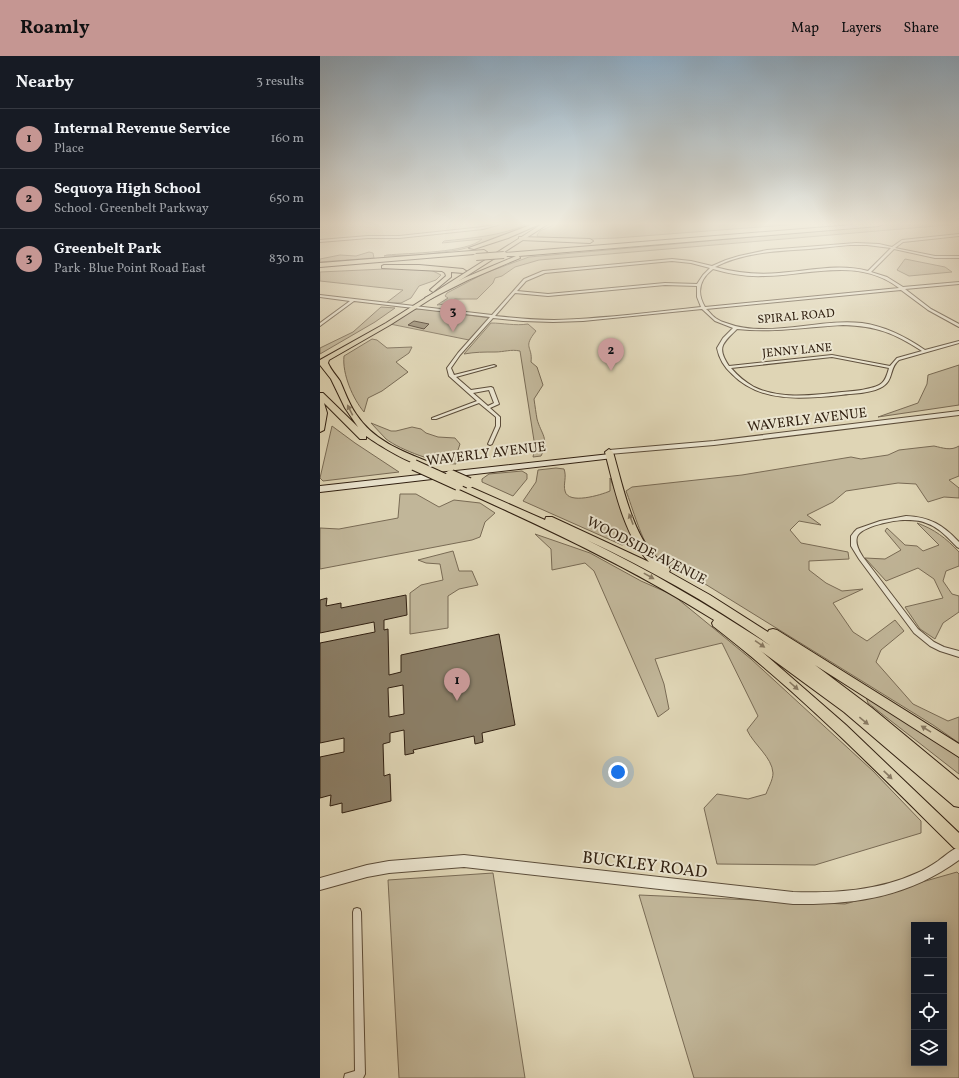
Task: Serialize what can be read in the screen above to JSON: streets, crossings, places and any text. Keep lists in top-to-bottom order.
{
  "streets": {
    "main road": ["WAVERLY AVENUE", "WOODSIDE AVENUE"],
    "street": ["SPIRAL ROAD", "JENNY LANE", "BUCKLEY ROAD"]
  },
  "page": {
    "header": "Roamly",
    "nav": ["Map", "Layers", "Share"],
    "heading": ["Nearby", "3 results"],
    "list": [
      {
        "mark": "1",
        "name": "Internal Revenue Service",
        "note": "Place",
        "value": "160 m"
      },
      {
        "mark": "2",
        "name": "Sequoya High School",
        "note": "School · Greenbelt Parkway",
        "value": "650 m"
      },
      {
        "mark": "3",
        "name": "Greenbelt Park",
        "note": "Park · Blue Point Road East",
        "value": "830 m"
      }
    ],
    "pins": ["3", "2", "1"],
    "map_buttons": ["+", "−"]
  }
}
